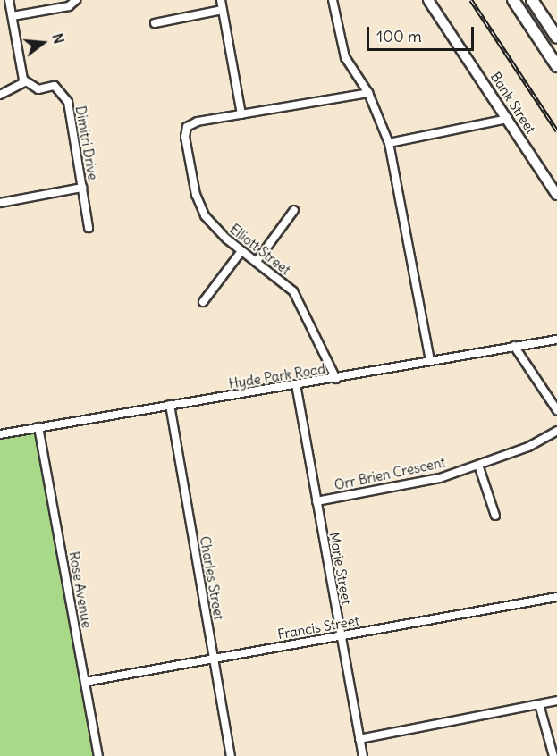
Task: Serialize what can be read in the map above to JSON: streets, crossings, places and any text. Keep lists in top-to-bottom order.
{
  "streets": {
    "main road": ["Bank Street"],
    "street": [
      "Dimitri Drive",
      "Elliott Street",
      "Hyde Park Road",
      "Orr Brien Crescent",
      "Marie Street",
      "Charles Street",
      "Rose Avenue",
      "Francis Street"
    ]
  },
  "crossings": [
    ["Elliott Street", "Hyde Park Road"],
    ["Hyde Park Road", "Marie Street"],
    ["Hyde Park Road", "Charles Street"],
    ["Hyde Park Road", "Rose Avenue"],
    ["Orr Brien Crescent", "Marie Street"],
    ["Marie Street", "Francis Street"],
    ["Charles Street", "Francis Street"],
    ["Rose Avenue", "Francis Street"]
  ],
  "scale_bar": "100 m",
  "north": "right"
}
